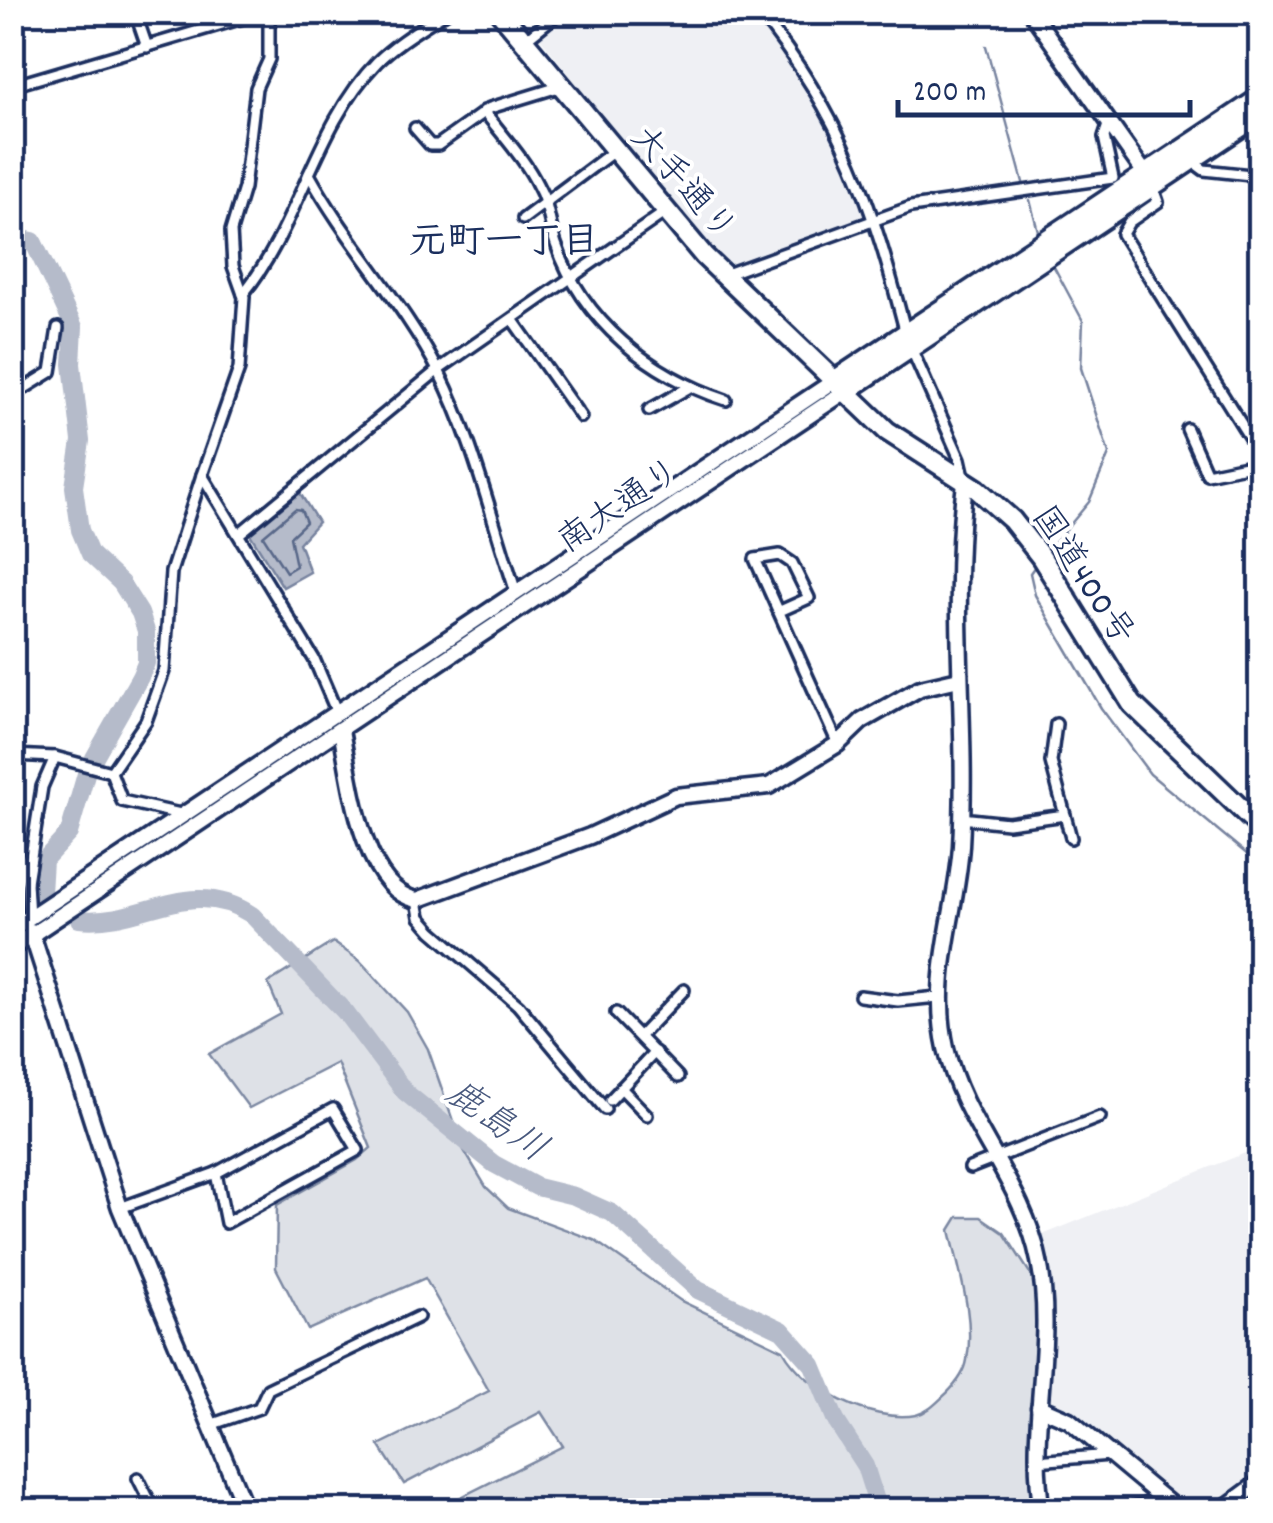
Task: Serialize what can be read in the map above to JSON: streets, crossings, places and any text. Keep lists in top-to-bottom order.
{
  "streets": {
    "highway": ["大手通り", "南大通り", "国道400号"]
  },
  "crossings": [
    ["大手通り", "南大通り"],
    ["大手通り", "国道400号"],
    ["南大通り", "国道400号"]
  ],
  "districts": ["元町一丁目"],
  "water": ["鹿島川"],
  "scale_bar": "200 m"
}
